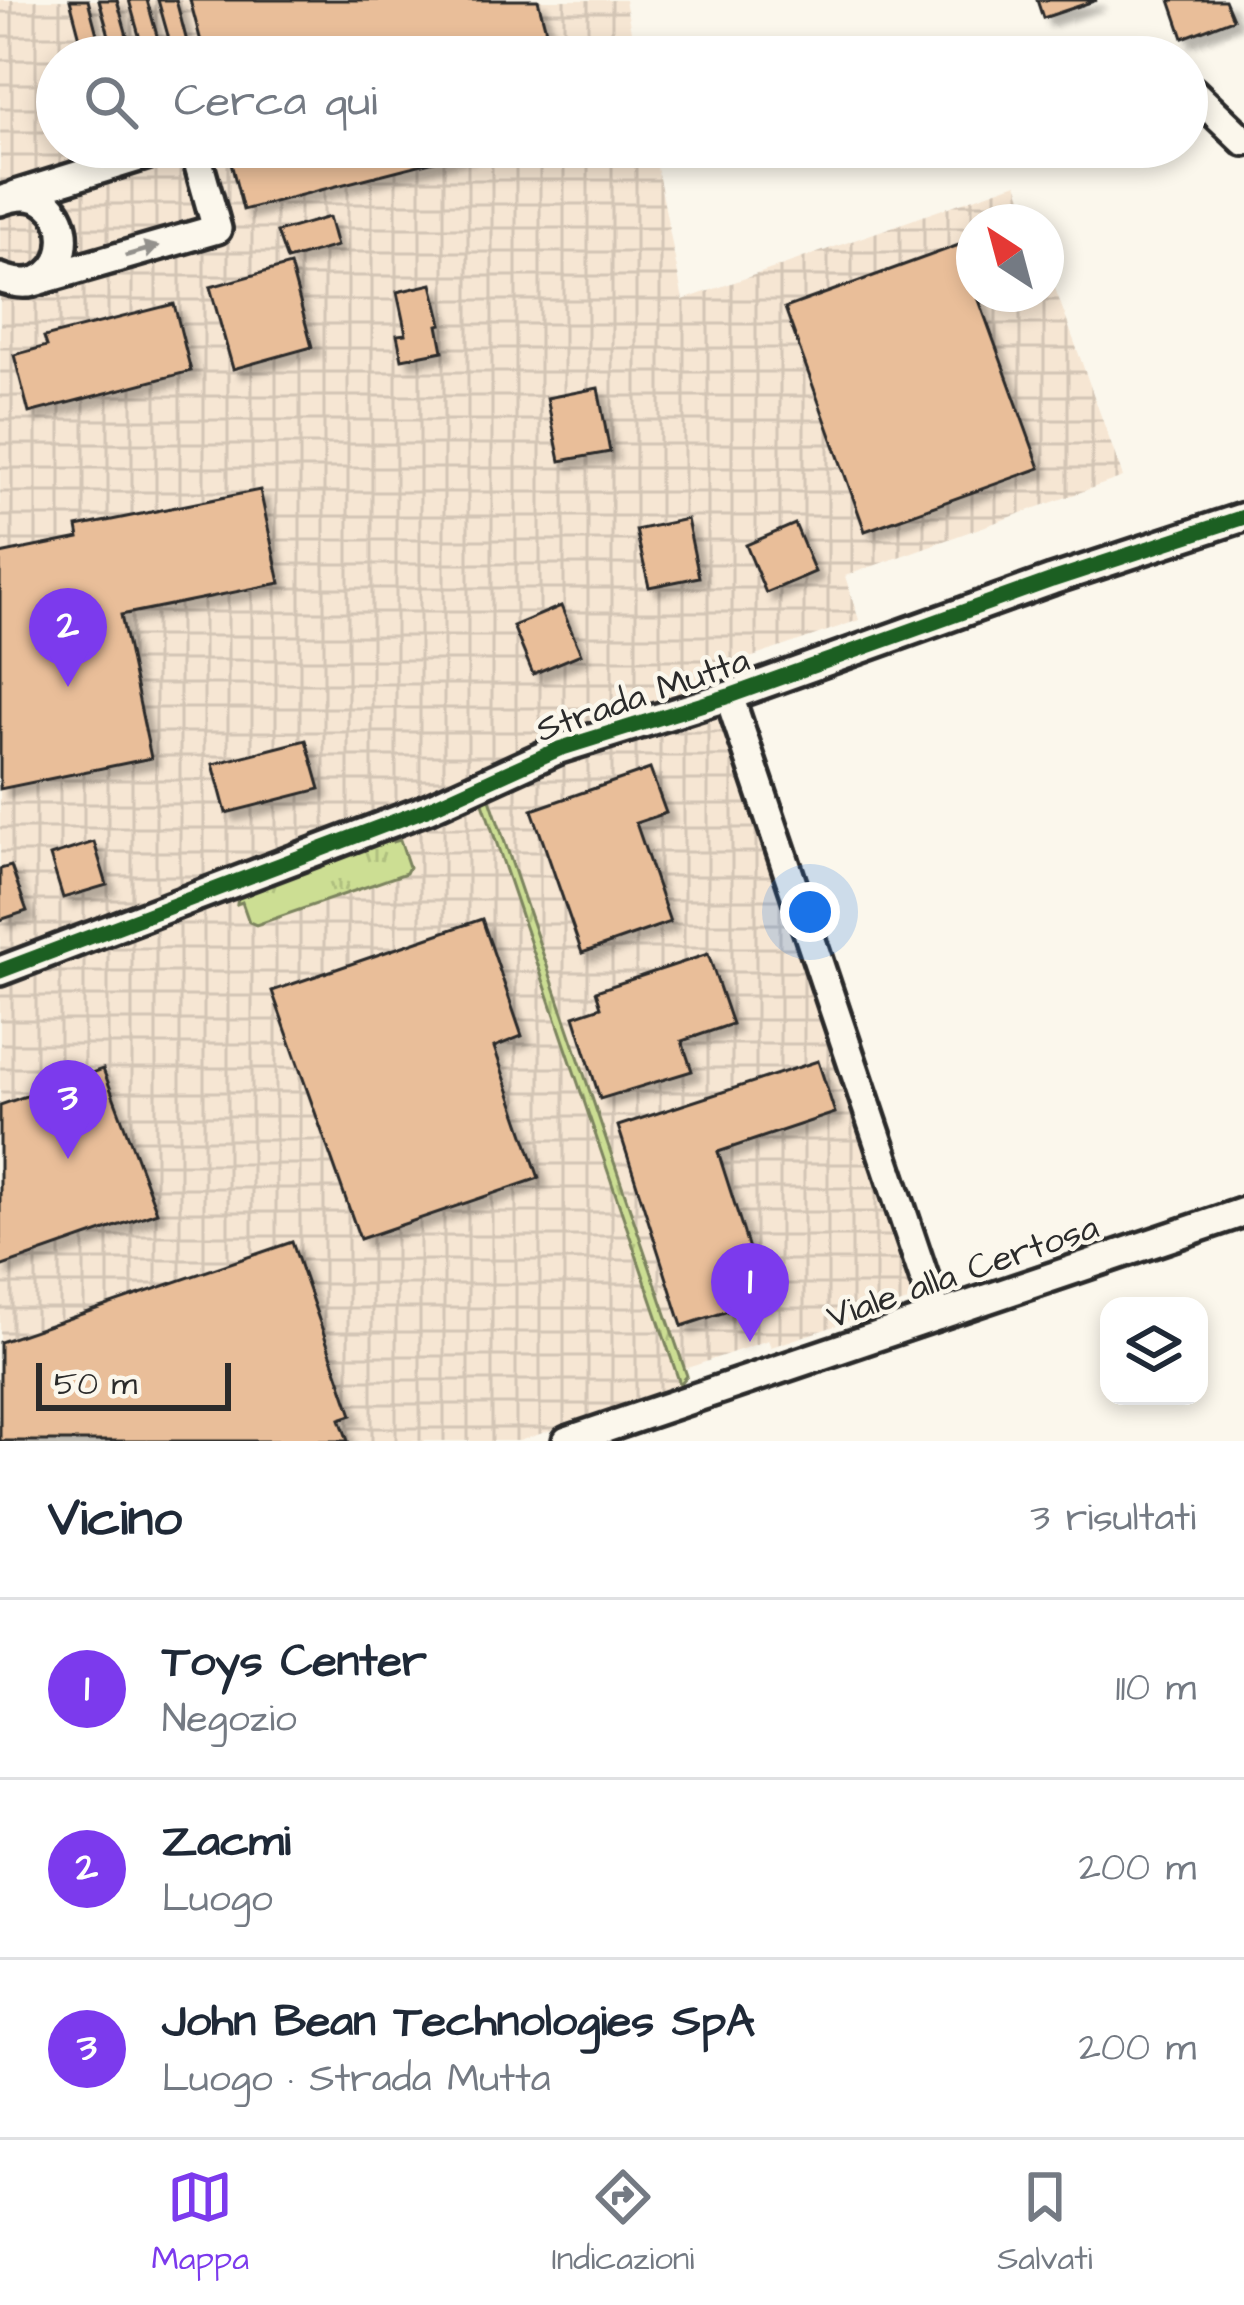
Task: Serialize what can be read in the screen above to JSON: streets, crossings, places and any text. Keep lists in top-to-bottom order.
{
  "streets": {
    "street": ["Strada Mutta", "Viale alla Certosa"]
  },
  "scale_bar": "50 m",
  "north": "top left",
  "page": {
    "search": "Cerca qui",
    "pins": ["2", "3", "1"],
    "scale": "50 m",
    "heading": ["Vicino", "3 risultati"],
    "list": [
      {
        "mark": "1",
        "name": "Toys Center",
        "note": "Negozio",
        "value": "110 m"
      },
      {
        "mark": "2",
        "name": "Zacmi",
        "note": "Luogo",
        "value": "200 m"
      },
      {
        "mark": "3",
        "name": "John Bean Technologies SpA",
        "note": "Luogo · Strada Mutta",
        "value": "200 m"
      }
    ],
    "nav": ["Mappa", "Indicazioni", "Salvati"]
  }
}
